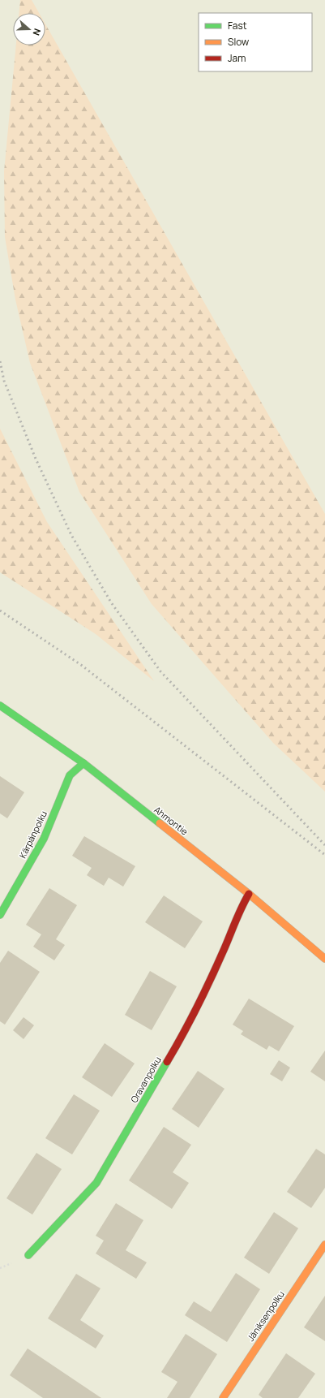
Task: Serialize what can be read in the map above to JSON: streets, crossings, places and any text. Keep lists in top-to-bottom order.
{
  "streets": {
    "street": [
      "Ahmontie",
      "Kärpänpolku",
      "Oravanpolku",
      "Jäniksenpolku"
    ]
  },
  "crossings": [
    ["Ahmontie", "Kärpänpolku"],
    ["Ahmontie", "Oravanpolku"]
  ],
  "legend": ["Fast", "Slow", "Jam"],
  "north": "right"
}
